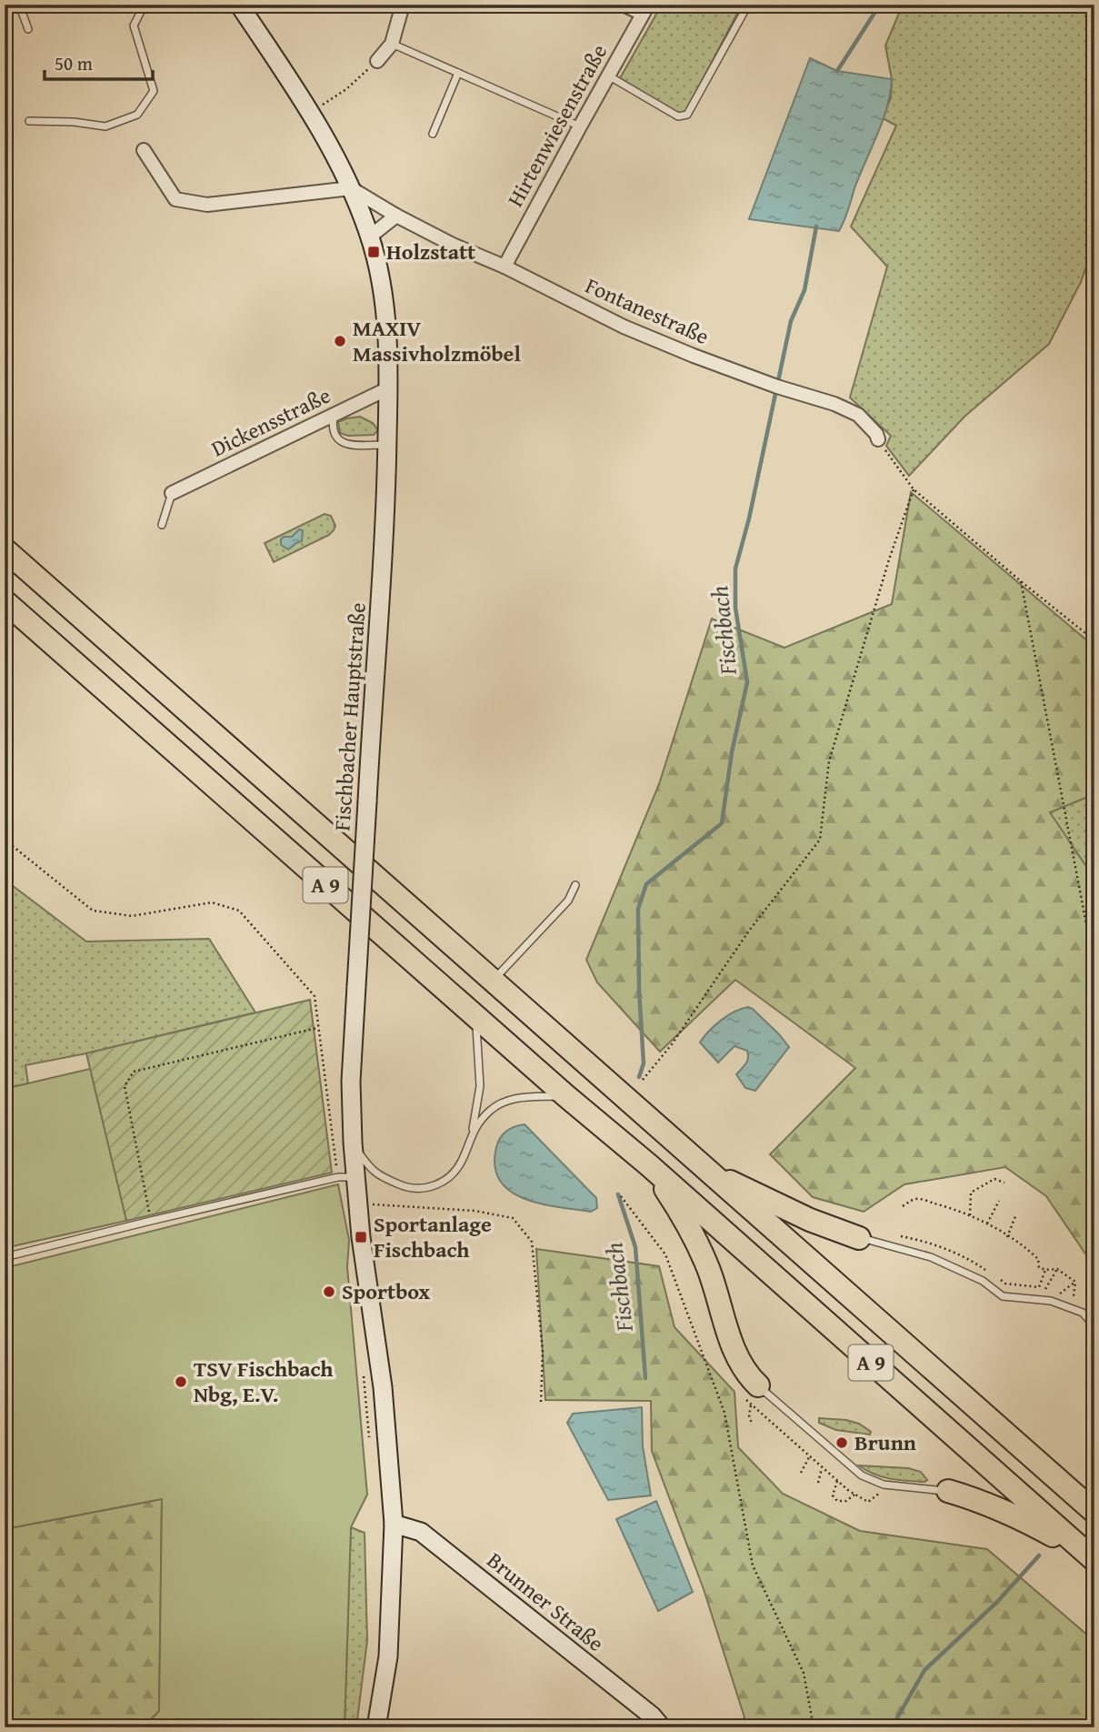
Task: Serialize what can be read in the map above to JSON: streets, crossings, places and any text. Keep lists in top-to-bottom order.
{
  "streets": {
    "highway": ["A 9"],
    "main road": ["Fischbacher Hauptstraße", "Brunner Straße"],
    "street": ["Hirtenwiesenstraße", "Fontanestraße", "Dickensstraße"]
  },
  "crossings": [
    ["Hirtenwiesenstraße", "Fontanestraße"],
    ["Fontanestraße", "Fischbacher Hauptstraße"],
    ["Dickensstraße", "Fischbacher Hauptstraße"],
    ["Fischbacher Hauptstraße", "Brunner Straße"]
  ],
  "water": ["Fischbach"],
  "places": {
    "transit": ["Holzstatt", "Sportanlage Fischbach"],
    "other": [
      "MAXIV Massivholzmöbel",
      "Sportbox",
      "TSV Fischbach Nbg, E.V.",
      "Brunn"
    ]
  },
  "scale_bar": "50 m"
}
